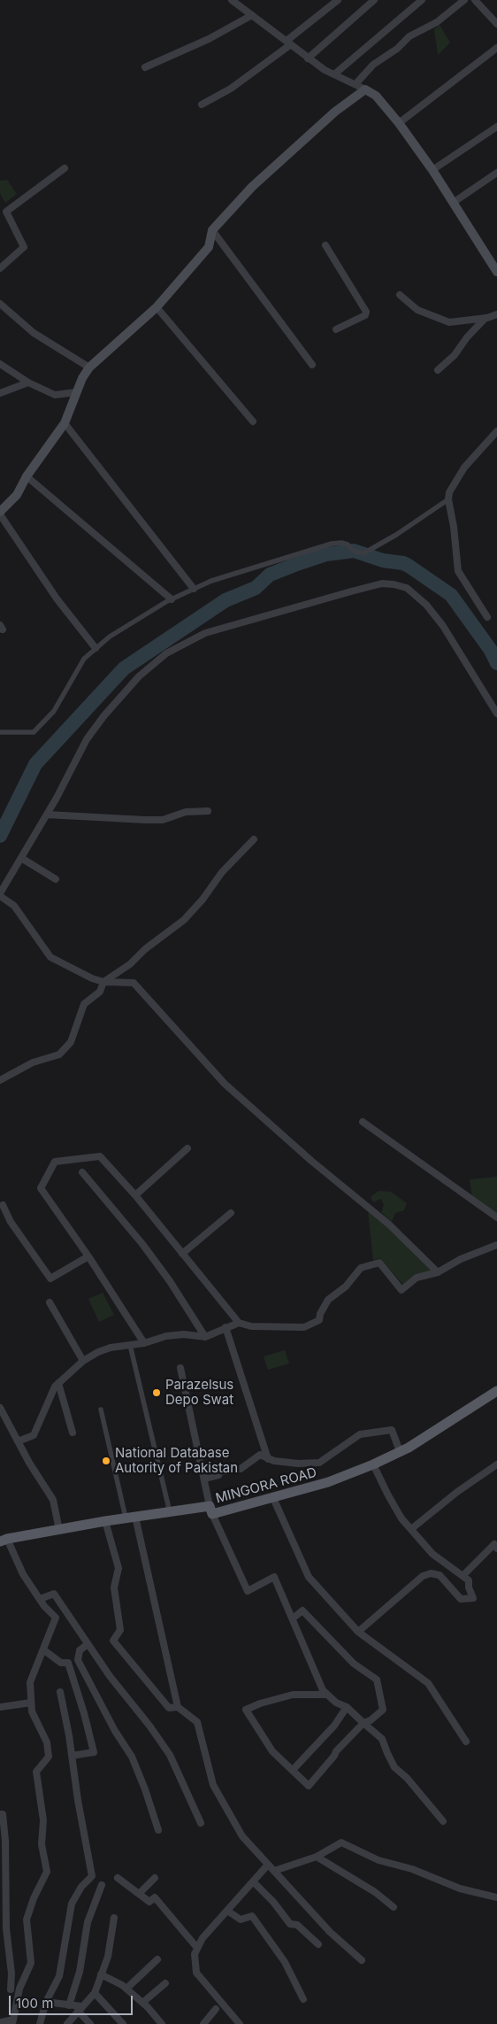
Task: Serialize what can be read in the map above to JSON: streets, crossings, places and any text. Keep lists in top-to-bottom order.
{
  "streets": {
    "main road": ["MINGORA ROAD"]
  },
  "places": ["Parazelsus Depo Swat", "National Database Autority of Pakistan"],
  "scale_bar": "100 m"
}
